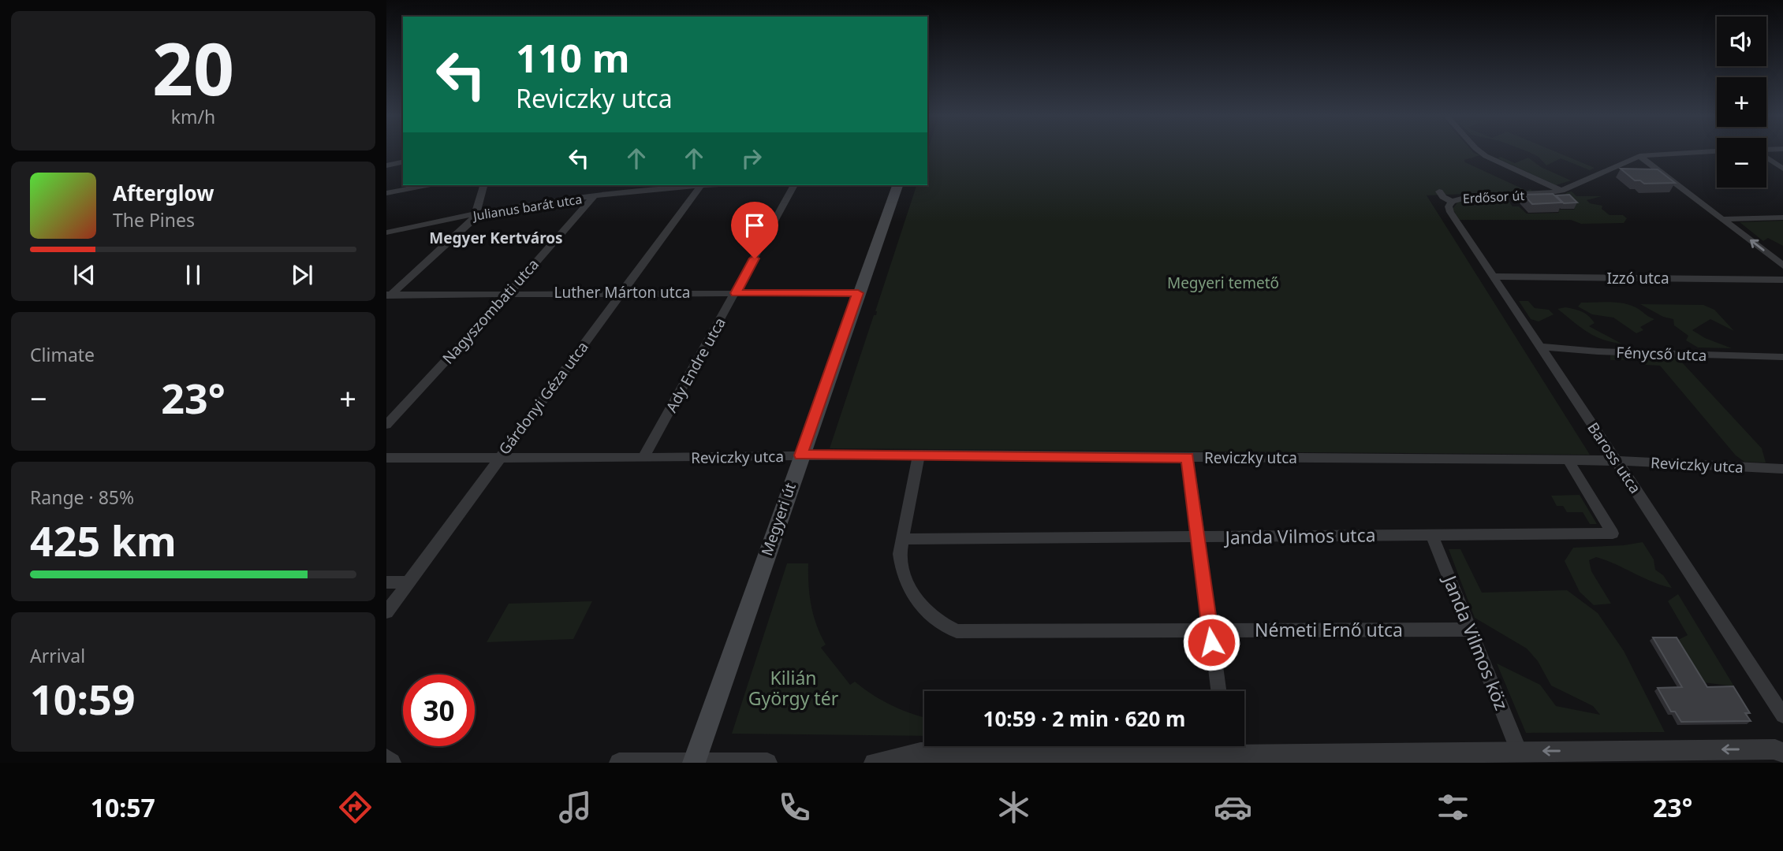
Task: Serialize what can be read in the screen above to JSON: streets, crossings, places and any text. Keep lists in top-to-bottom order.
{
  "streets": {
    "main road": ["Megyeri út"],
    "street": [
      "Erdősor út",
      "Julianus barát utca",
      "Izzó utca",
      "Luther Márton utca",
      "Nagyszombati utca",
      "Fénycső utca",
      "Ady Endre utca",
      "Gárdonyi Géza utca",
      "Reviczky utca",
      "Baross utca",
      "Janda Vilmos utca",
      "Németi Ernő utca",
      "Janda Vilmos köz"
    ]
  },
  "crossings": [
    ["Erdősor út", "Baross utca"],
    ["Julianus barát utca", "Nagyszombati utca"],
    ["Julianus barát utca", "Gárdonyi Géza utca"],
    ["Izzó utca", "Baross utca"],
    ["Luther Márton utca", "Nagyszombati utca"],
    ["Luther Márton utca", "Ady Endre utca"],
    ["Luther Márton utca", "Gárdonyi Géza utca"],
    ["Luther Márton utca", "Megyeri út"],
    ["Fénycső utca", "Baross utca"],
    ["Ady Endre utca", "Reviczky utca"],
    ["Gárdonyi Géza utca", "Reviczky utca"],
    ["Reviczky utca", "Baross utca"],
    ["Reviczky utca", "Megyeri út"],
    ["Reviczky utca", "Janda Vilmos utca"],
    ["Janda Vilmos utca", "Németi Ernő utca"],
    ["Janda Vilmos utca", "Janda Vilmos köz"],
    ["Németi Ernő utca", "Janda Vilmos köz"]
  ],
  "districts": ["Megyer Kertváros"],
  "parks": ["Megyeri temető", "Kilián György tér"],
  "page": {
    "tile": [
      ["20", "km/h"],
      "Climate",
      ["Range · 85%", "425 km"],
      ["Arrival", "10:59"]
    ],
    "map_buttons": ["+", "−"],
    "turn": ["110 m", "Reviczky utca"],
    "song": ["Afterglow", "The Pines"],
    "heat": ["−", "23°", "+"],
    "limit": "30",
    "trip": "10:59 · 2 min · 620 m",
    "tabs": ["10:57", "23°"]
  }
}
